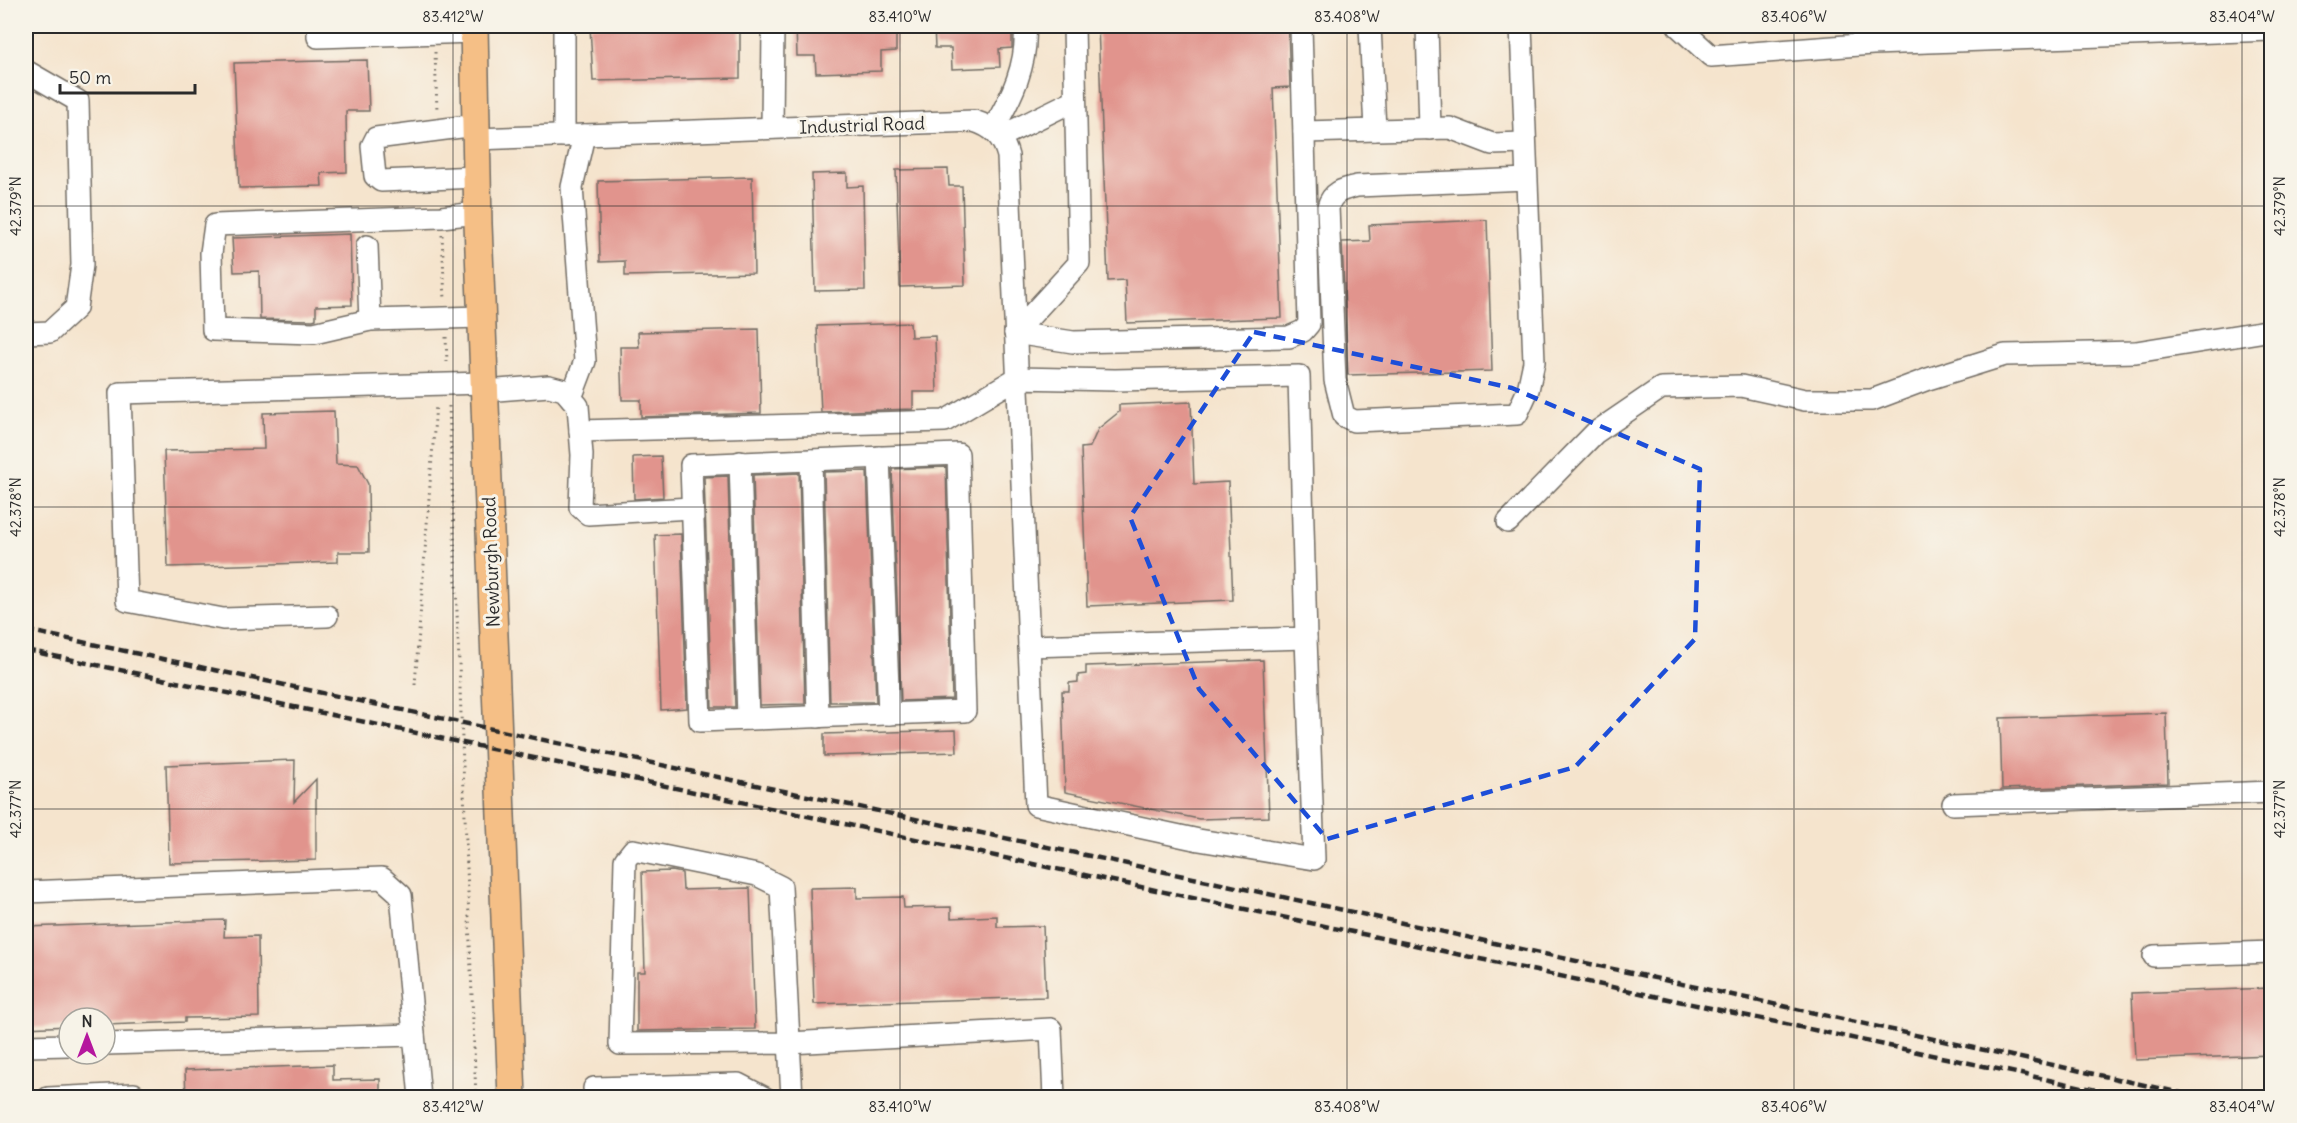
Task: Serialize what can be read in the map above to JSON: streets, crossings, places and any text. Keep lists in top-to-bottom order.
{
  "streets": {
    "main road": ["Newburgh Road"],
    "street": ["Industrial Road"]
  },
  "crossings": [
    ["Industrial Road", "Newburgh Road"]
  ],
  "scale_bar": "50 m",
  "north": "top",
  "coordinates": [
    "83.412°W",
    "83.410°W",
    "83.408°W",
    "83.406°W",
    "83.404°W",
    "42.379°N",
    "42.378°N",
    "42.377°N"
  ]
}
